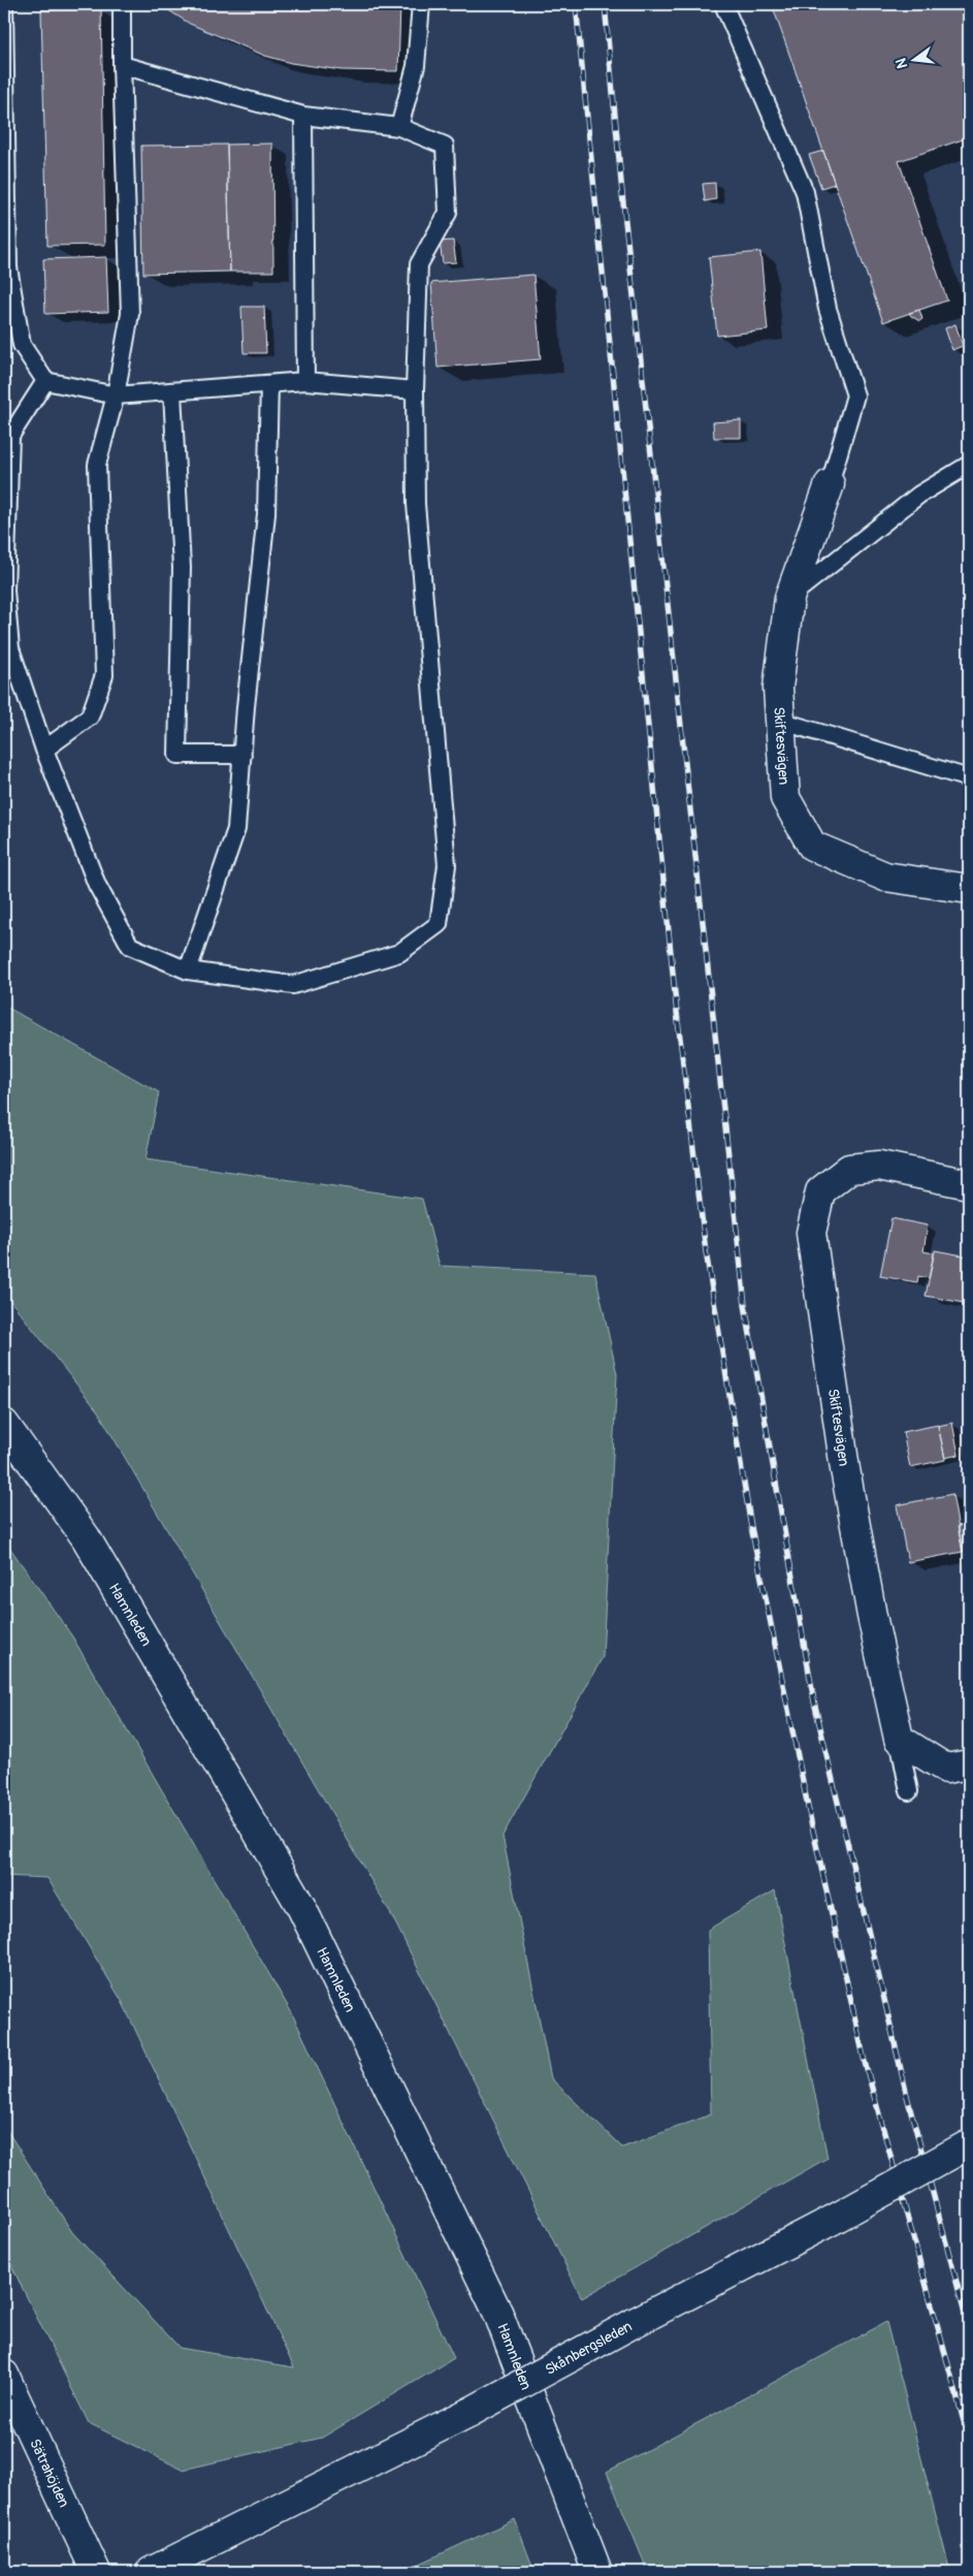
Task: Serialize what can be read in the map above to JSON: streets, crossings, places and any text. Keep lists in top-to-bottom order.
{
  "streets": {
    "street": [
      "Skiftesvägen",
      "Hamnleden",
      "Skånbergsleden",
      "Sätrahöjden"
    ]
  },
  "north": "left"
}
